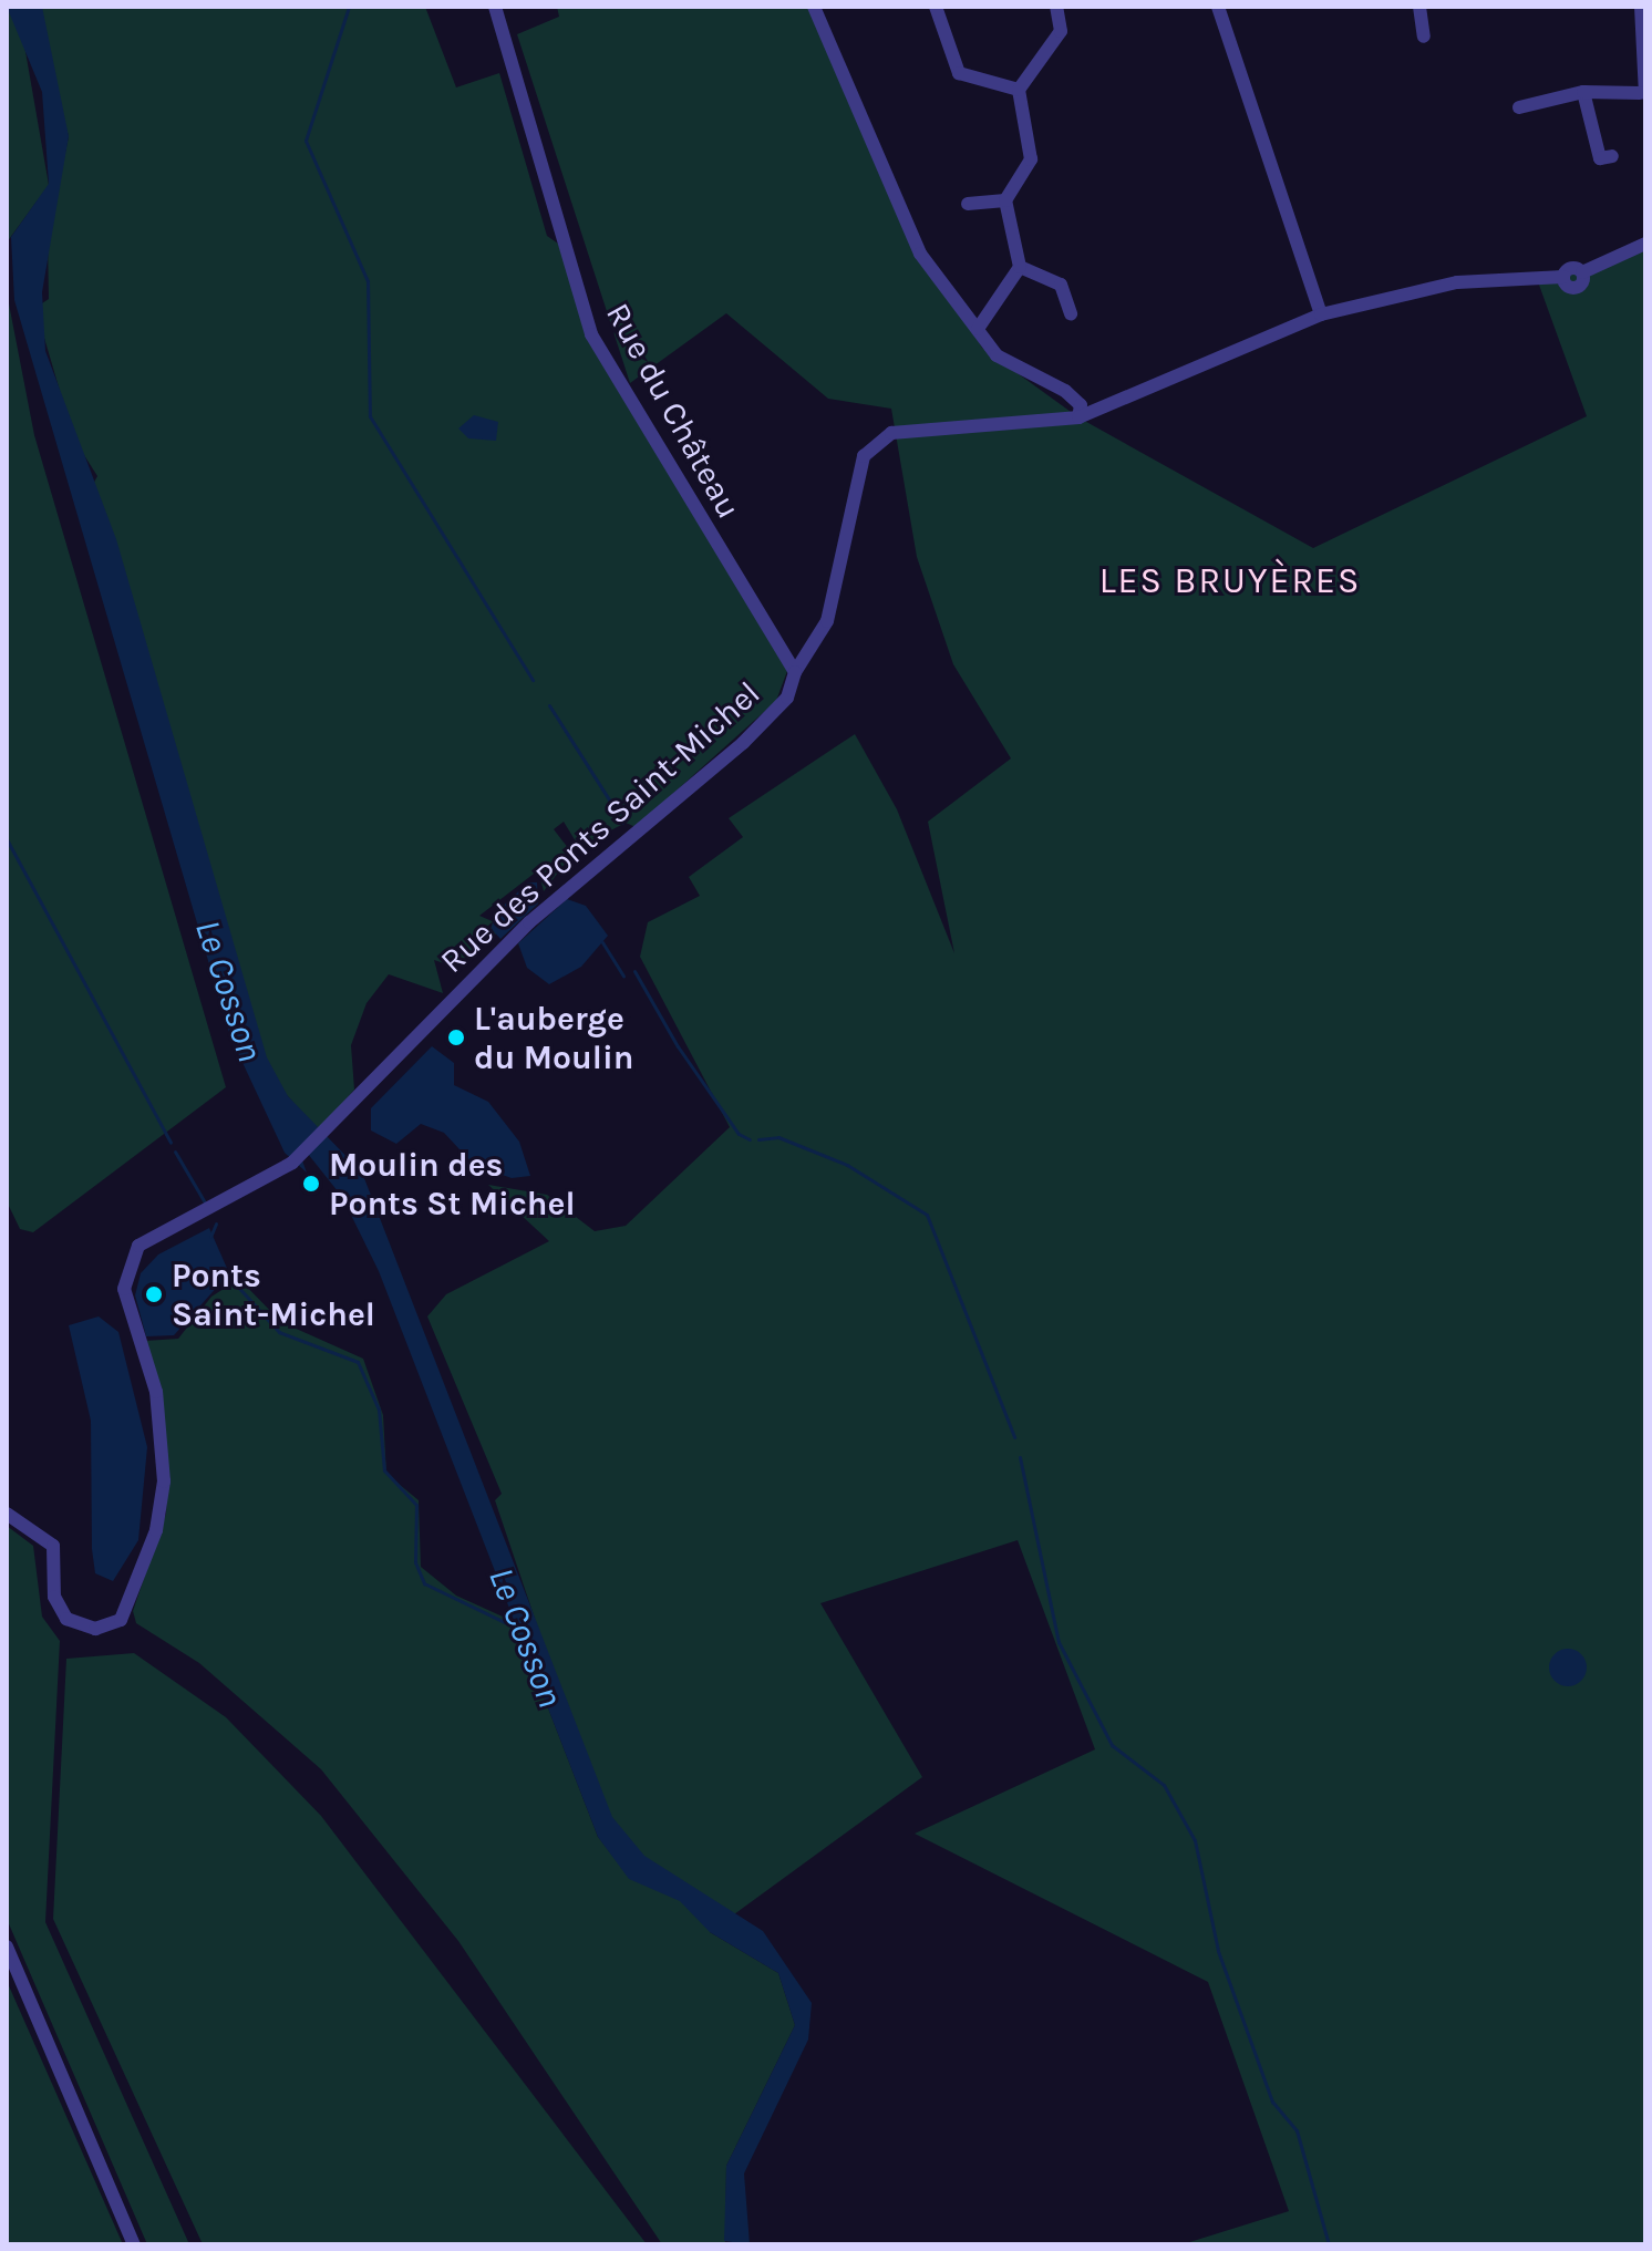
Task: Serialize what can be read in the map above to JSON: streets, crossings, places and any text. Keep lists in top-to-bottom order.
{
  "streets": {
    "street": ["Rue du Château", "Rue des Ponts Saint-Michel"]
  },
  "crossings": [
    ["Rue du Château", "Rue des Ponts Saint-Michel"]
  ],
  "districts": ["LES BRUYÈRES"],
  "water": ["Le Cosson"],
  "places": ["L'auberge du Moulin", "Moulin des Ponts St Michel", "Ponts Saint-Michel"]
}
